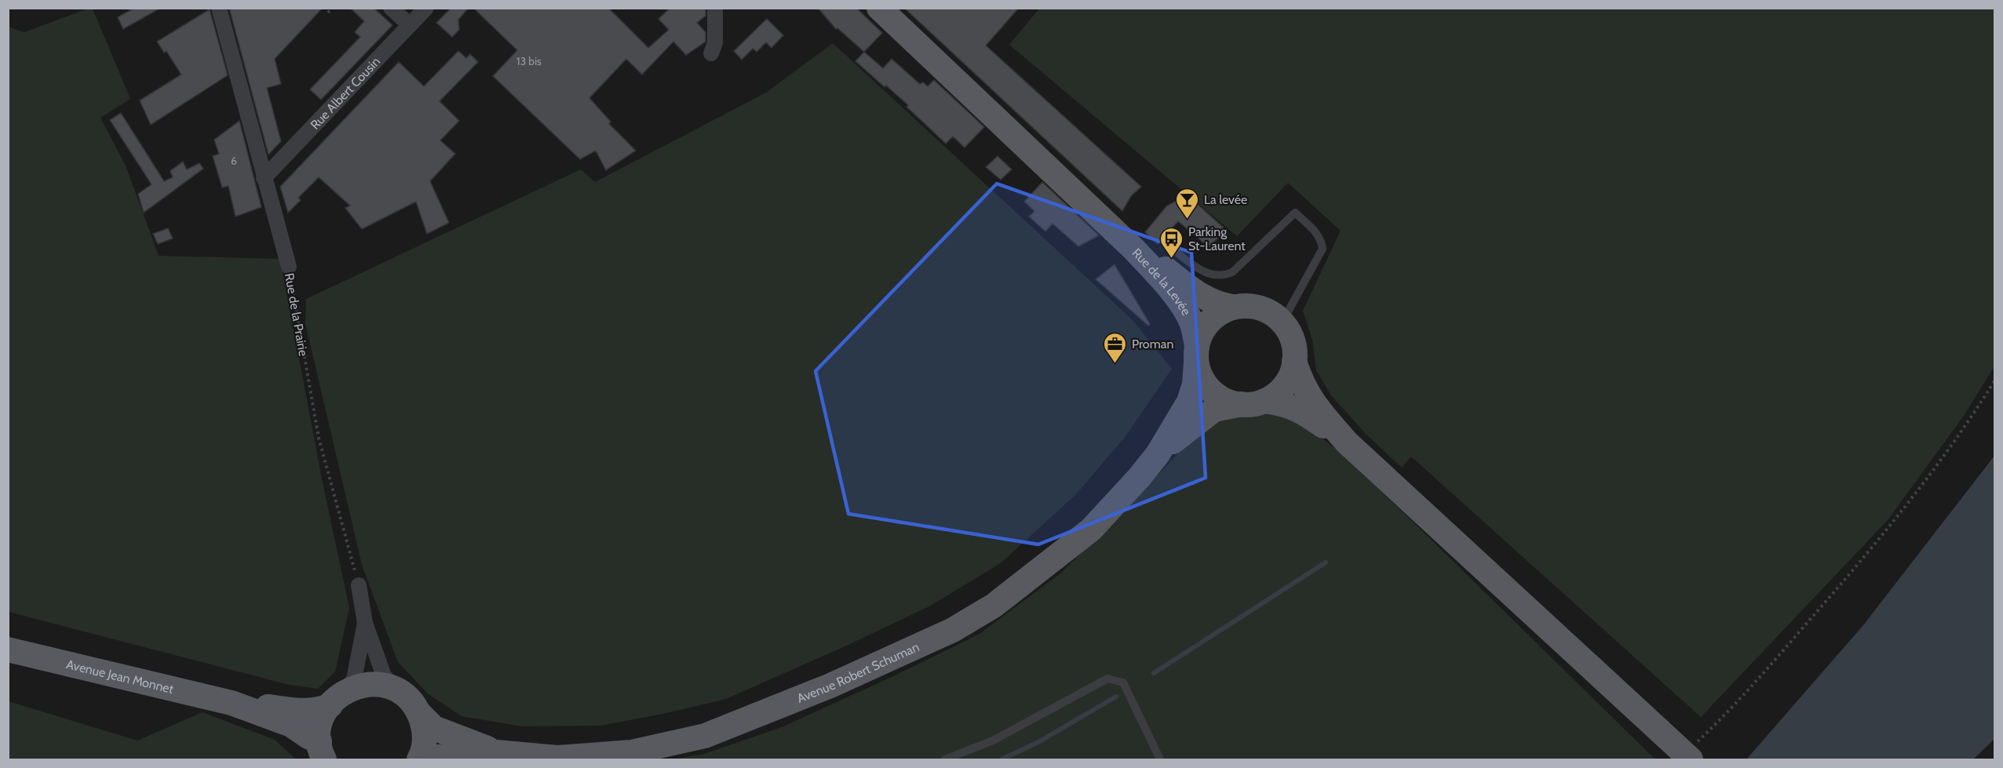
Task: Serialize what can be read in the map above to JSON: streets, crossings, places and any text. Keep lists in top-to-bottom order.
{
  "streets": {
    "main road": ["Rue de la Levée", "Avenue Robert Schuman", "Avenue Jean Monnet"],
    "street": ["Rue Albert Cousin", "Rue de la Prairie"]
  },
  "crossings": [
    ["Rue Albert Cousin", "Rue de la Prairie"],
    ["Rue de la Levée", "Avenue Robert Schuman"],
    ["Avenue Robert Schuman", "Avenue Jean Monnet"]
  ],
  "places": {
    "bar": ["La levée"],
    "bus stop": ["Parking St-Laurent"],
    "office": ["Proman"]
  },
  "house_numbers": ["13 bis", "6"]
}
